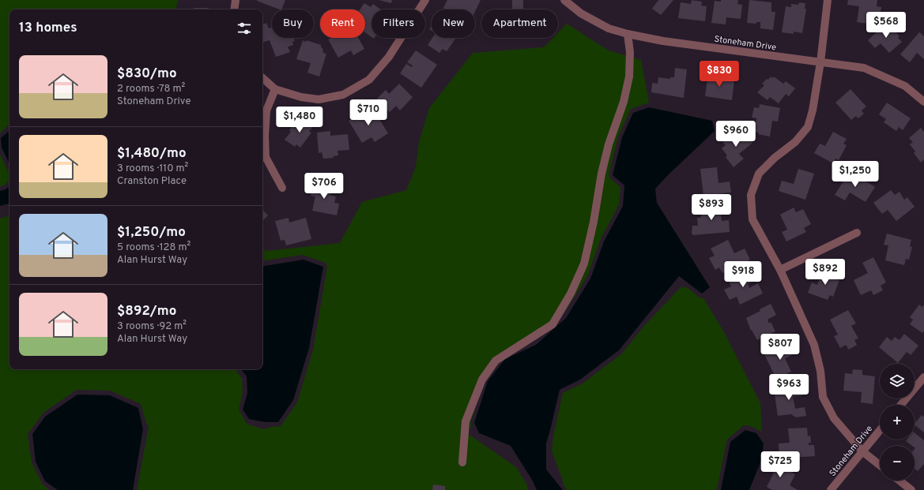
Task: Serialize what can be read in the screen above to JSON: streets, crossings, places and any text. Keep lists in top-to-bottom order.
{
  "streets": {
    "street": ["Stoneham Drive"]
  },
  "page": {
    "chip": [
      "Buy",
      "Rent",
      "Filters",
      "New",
      "Apartment"
    ],
    "heading": "13 homes",
    "price": [
      "$568",
      "$830",
      "$710",
      "$1,480",
      "$960",
      "$1,250",
      "$706",
      "$893",
      "$892",
      "$918",
      "$807",
      "$963",
      "$725"
    ],
    "list": [
      {
        "name": "$830/mo",
        "note": "2 rooms · 78 m² · Stoneham Drive"
      },
      {
        "name": "$1,480/mo",
        "note": "3 rooms · 110 m² · Cranston Place"
      },
      {
        "name": "$1,250/mo",
        "note": "5 rooms · 128 m² · Alan Hurst Way"
      },
      {
        "name": "$892/mo",
        "note": "3 rooms · 92 m² · Alan Hurst Way"
      }
    ],
    "map_buttons": ["+", "−"]
  }
}
